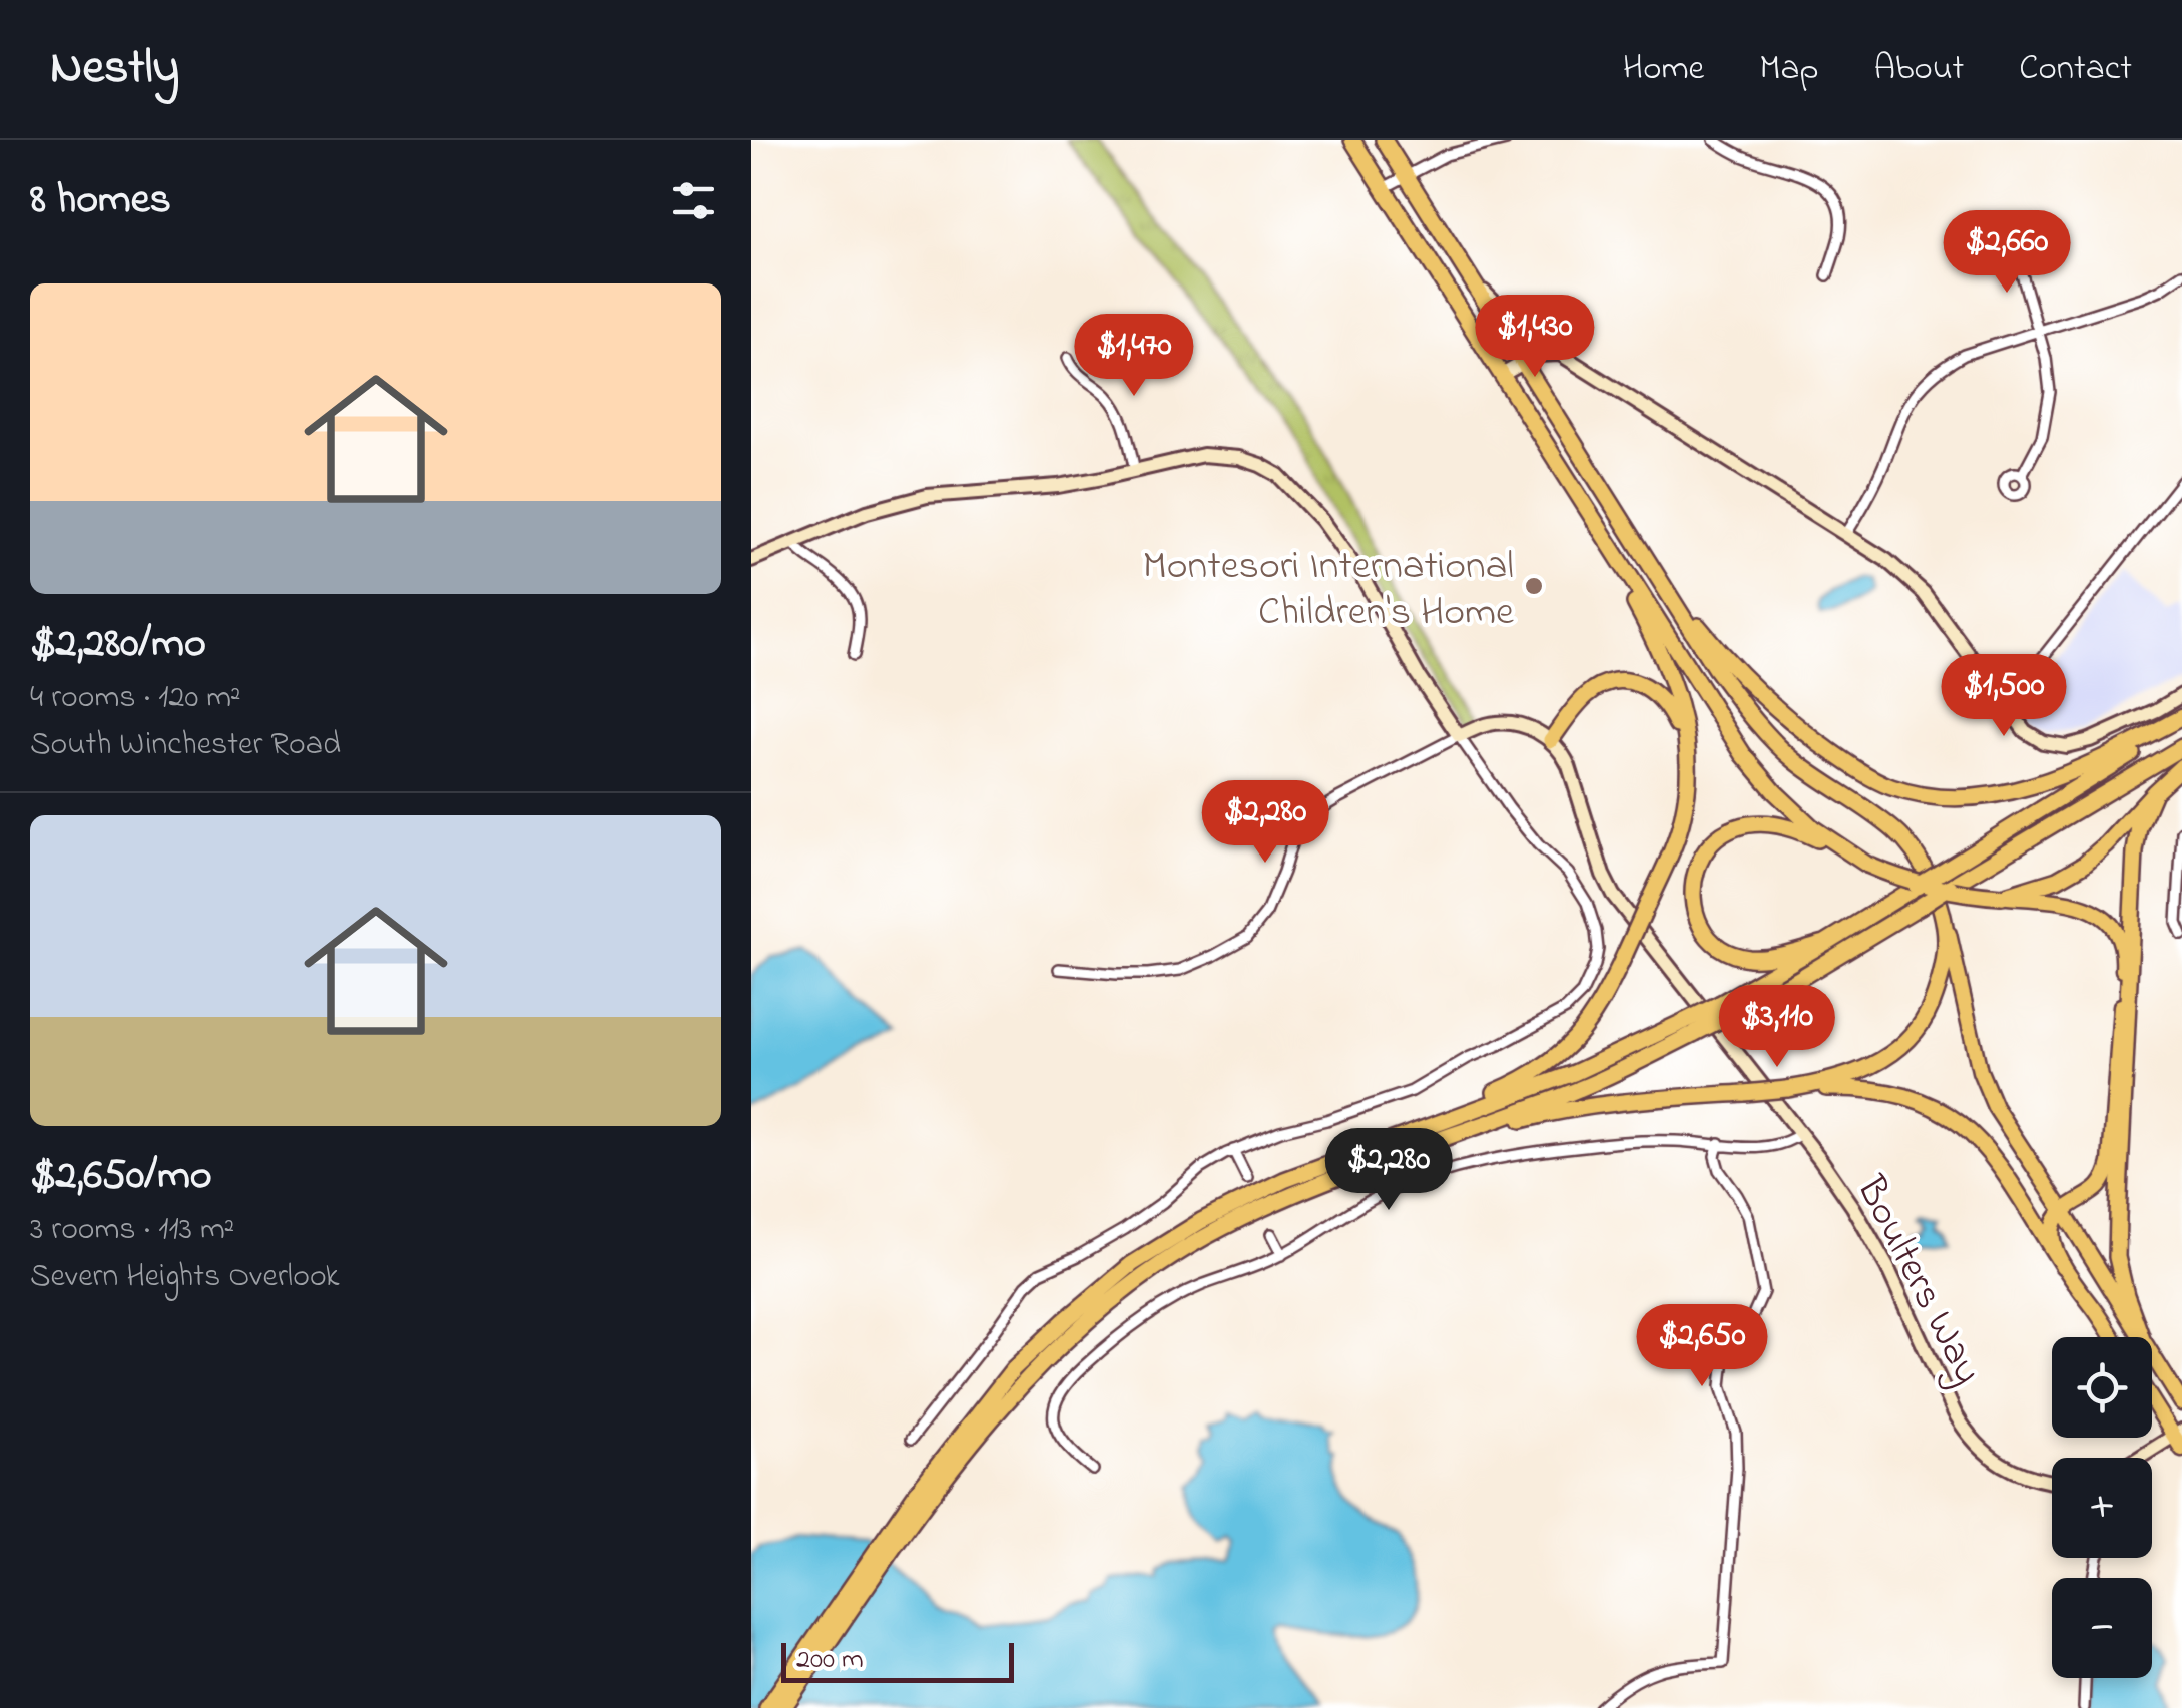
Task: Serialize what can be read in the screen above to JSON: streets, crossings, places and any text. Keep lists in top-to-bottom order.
{
  "streets": {
    "street": ["Boulters Way"]
  },
  "places": ["Montesori International Children's Home"],
  "scale_bar": "200 m",
  "page": {
    "header": "Nestly",
    "nav": [
      "Home",
      "Map",
      "About",
      "Contact"
    ],
    "heading": "8 homes",
    "price": [
      "$2,660",
      "$1,430",
      "$1,470",
      "$1,500",
      "$2,280",
      "$3,110",
      "$2,280",
      "$2,650"
    ],
    "list": [
      {
        "name": "$2,280/mo",
        "note": "4 rooms · 120 m² · South Winchester Road"
      },
      {
        "name": "$2,650/mo",
        "note": "3 rooms · 113 m² · Severn Heights Overlook"
      }
    ],
    "map_buttons": ["+", "−"],
    "scale": "200 m"
  }
}
